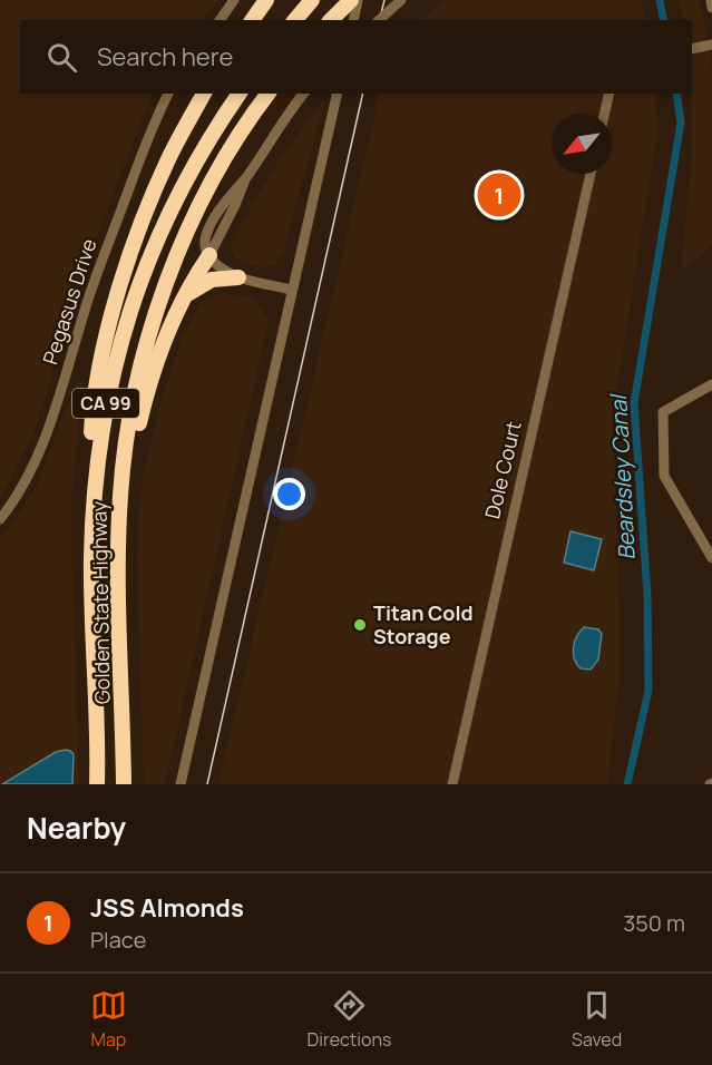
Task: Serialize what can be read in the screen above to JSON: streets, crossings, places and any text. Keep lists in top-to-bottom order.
{
  "streets": {
    "highway": ["CA 99", "Golden State Highway"],
    "street": ["Pegasus Drive", "Dole Court"]
  },
  "water": ["Beardsley Canal"],
  "places": ["Titan Cold Storage"],
  "north": "bottom left",
  "page": {
    "search": "Search here",
    "pins": "1",
    "heading": "Nearby",
    "list": [
      {
        "mark": "1",
        "name": "JSS Almonds",
        "note": "Place",
        "value": "350 m"
      }
    ],
    "nav": ["Map", "Directions", "Saved"]
  }
}
